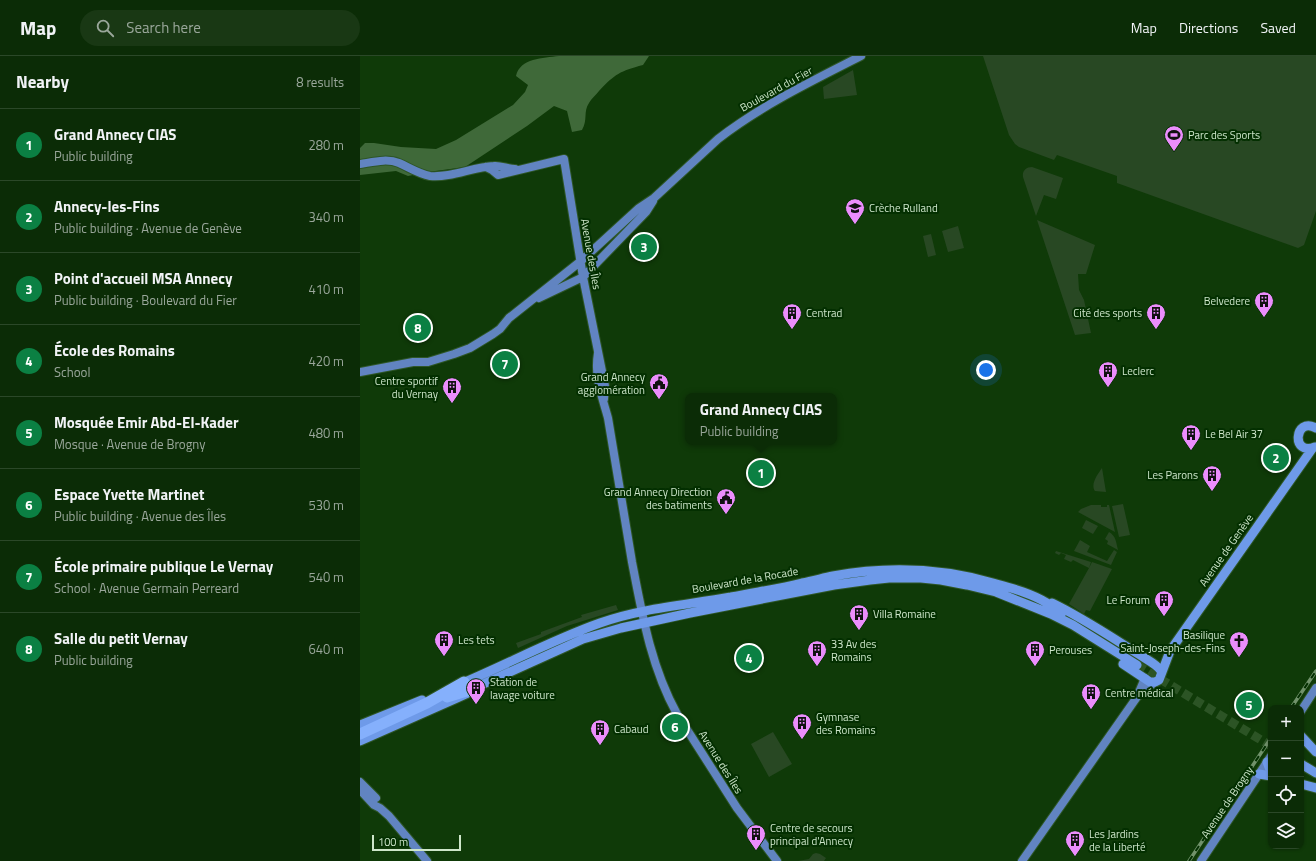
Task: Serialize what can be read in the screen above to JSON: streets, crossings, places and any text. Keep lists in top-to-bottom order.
{
  "streets": {
    "highway": ["Boulevard de la Rocade"],
    "main road": [
      "Boulevard du Fier",
      "Avenue des Îles",
      "Avenue de Genève",
      "Avenue de Brogny"
    ]
  },
  "crossings": [
    ["Boulevard du Fier", "Avenue des Îles"],
    ["Avenue des Îles", "Boulevard de la Rocade"]
  ],
  "places": {
    "sports": ["Parc des Sports"],
    "school or university": ["Crèche Rulland"],
    "building": [
      "Belvedere",
      "Centrad",
      "Cité des sports",
      "Leclerc",
      "Centre sportif du Vernay",
      "Le Bel Air 37",
      "Les Parons",
      "Le Forum",
      "Villa Romaine",
      "Les tets",
      "33 Av des Romains",
      "Perouses",
      "Station de lavage voiture",
      "Centre médical",
      "Gymnase des Romains",
      "Cabaud",
      "Centre de secours principal d'Annecy",
      "Les Jardins de la Liberté"
    ],
    "public building": ["Grand Annecy agglomération", "Grand Annecy Direction des batiments"],
    "church": ["Basilique Saint-Joseph-des-Fins"]
  },
  "scale_bar": "100 m",
  "page": {
    "header": "Map",
    "search": "Search here",
    "nav": ["Map", "Directions", "Saved"],
    "heading": ["Nearby", "8 results"],
    "list": [
      {
        "mark": "1",
        "name": "Grand Annecy CIAS",
        "note": "Public building",
        "value": "280 m"
      },
      {
        "mark": "2",
        "name": "Annecy-les-Fins",
        "note": "Public building · Avenue de Genève",
        "value": "340 m"
      },
      {
        "mark": "3",
        "name": "Point d'accueil MSA Annecy",
        "note": "Public building · Boulevard du Fier",
        "value": "410 m"
      },
      {
        "mark": "4",
        "name": "École des Romains",
        "note": "School",
        "value": "420 m"
      },
      {
        "mark": "5",
        "name": "Mosquée Emir Abd-El-Kader",
        "note": "Mosque · Avenue de Brogny",
        "value": "480 m"
      },
      {
        "mark": "6",
        "name": "Espace Yvette Martinet",
        "note": "Public building · Avenue des Îles",
        "value": "530 m"
      },
      {
        "mark": "7",
        "name": "École primaire publique Le Vernay",
        "note": "School · Avenue Germain Perreard",
        "value": "540 m"
      },
      {
        "mark": "8",
        "name": "Salle du petit Vernay",
        "note": "Public building",
        "value": "640 m"
      }
    ],
    "pins": [
      "3",
      "8",
      "7",
      "2",
      "1",
      "4",
      "5",
      "6"
    ],
    "popup": ["Grand Annecy CIAS", "Public building"],
    "map_buttons": ["+", "−"],
    "scale": "100 m"
  }
}
